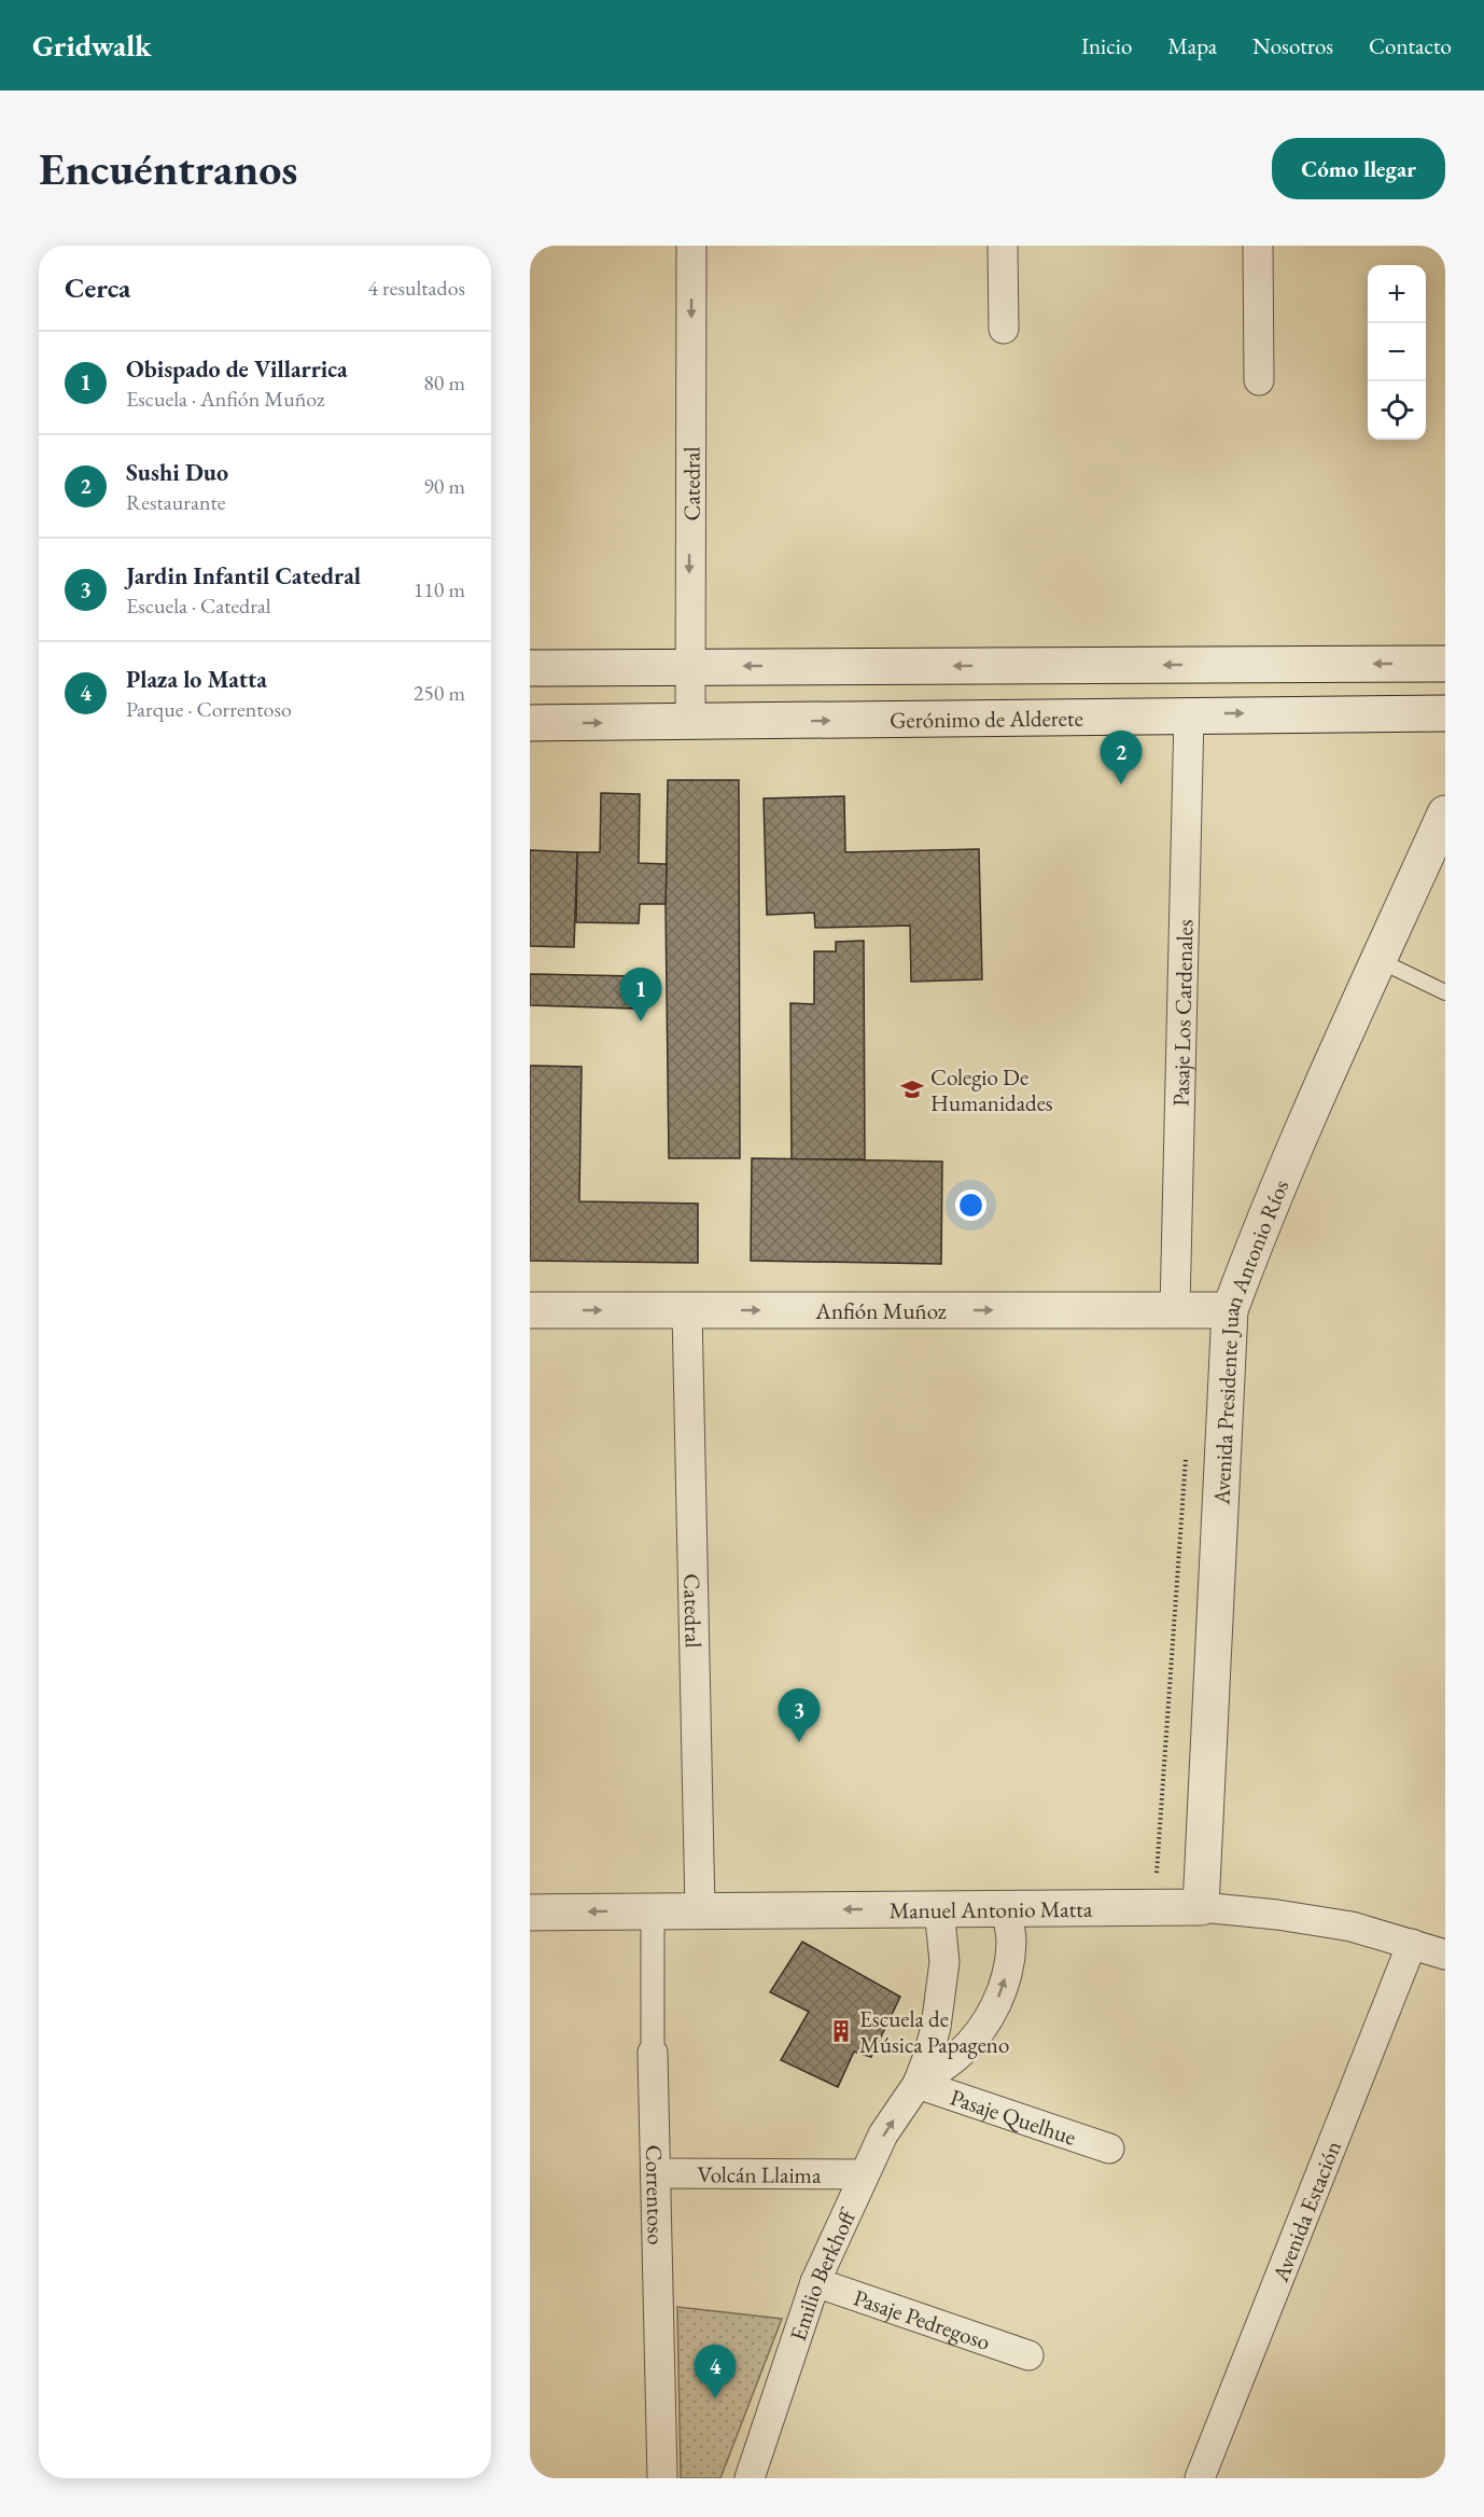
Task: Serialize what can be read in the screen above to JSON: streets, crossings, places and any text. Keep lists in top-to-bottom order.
{
  "streets": {
    "street": [
      "Catedral",
      "Gerónimo de Alderete",
      "Pasaje Los Cardenales",
      "Anfión Muñoz",
      "Avenida Presidente Juan Antonio Ríos",
      "Manuel Antonio Matta",
      "Pasaje Quelhue",
      "Volcán Llaima",
      "Correntoso",
      "Avenida Estación",
      "Emilio Berkhoff",
      "Pasaje Pedregoso"
    ]
  },
  "crossings": [
    ["Catedral", "Gerónimo de Alderete"],
    ["Catedral", "Anfión Muñoz"],
    ["Catedral", "Manuel Antonio Matta"],
    ["Gerónimo de Alderete", "Pasaje Los Cardenales"],
    ["Pasaje Los Cardenales", "Anfión Muñoz"],
    ["Anfión Muñoz", "Avenida Presidente Juan Antonio Ríos"],
    ["Avenida Presidente Juan Antonio Ríos", "Manuel Antonio Matta"],
    ["Manuel Antonio Matta", "Correntoso"],
    ["Manuel Antonio Matta", "Avenida Estación"],
    ["Manuel Antonio Matta", "Emilio Berkhoff"],
    ["Pasaje Quelhue", "Emilio Berkhoff"],
    ["Volcán Llaima", "Correntoso"],
    ["Volcán Llaima", "Emilio Berkhoff"],
    ["Emilio Berkhoff", "Pasaje Pedregoso"]
  ],
  "one_way": ["Catedral", "Anfión Muñoz", "Manuel Antonio Matta"],
  "places": {
    "school or university": ["Colegio De Humanidades"],
    "building": ["Escuela de Música Papageno"]
  },
  "page": {
    "header": "Gridwalk",
    "nav": [
      "Inicio",
      "Mapa",
      "Nosotros",
      "Contacto"
    ],
    "buttons": "Cómo llegar",
    "title": "Encuéntranos",
    "heading": ["Cerca", "4 resultados"],
    "map_buttons": ["+", "−"],
    "list": [
      {
        "mark": "1",
        "name": "Obispado de Villarrica",
        "note": "Escuela · Anfión Muñoz",
        "value": "80 m"
      },
      {
        "mark": "2",
        "name": "Sushi Duo",
        "note": "Restaurante",
        "value": "90 m"
      },
      {
        "mark": "3",
        "name": "Jardin Infantil Catedral",
        "note": "Escuela · Catedral",
        "value": "110 m"
      },
      {
        "mark": "4",
        "name": "Plaza lo Matta",
        "note": "Parque · Correntoso",
        "value": "250 m"
      }
    ],
    "pins": [
      "2",
      "1",
      "3",
      "4"
    ]
  }
}
